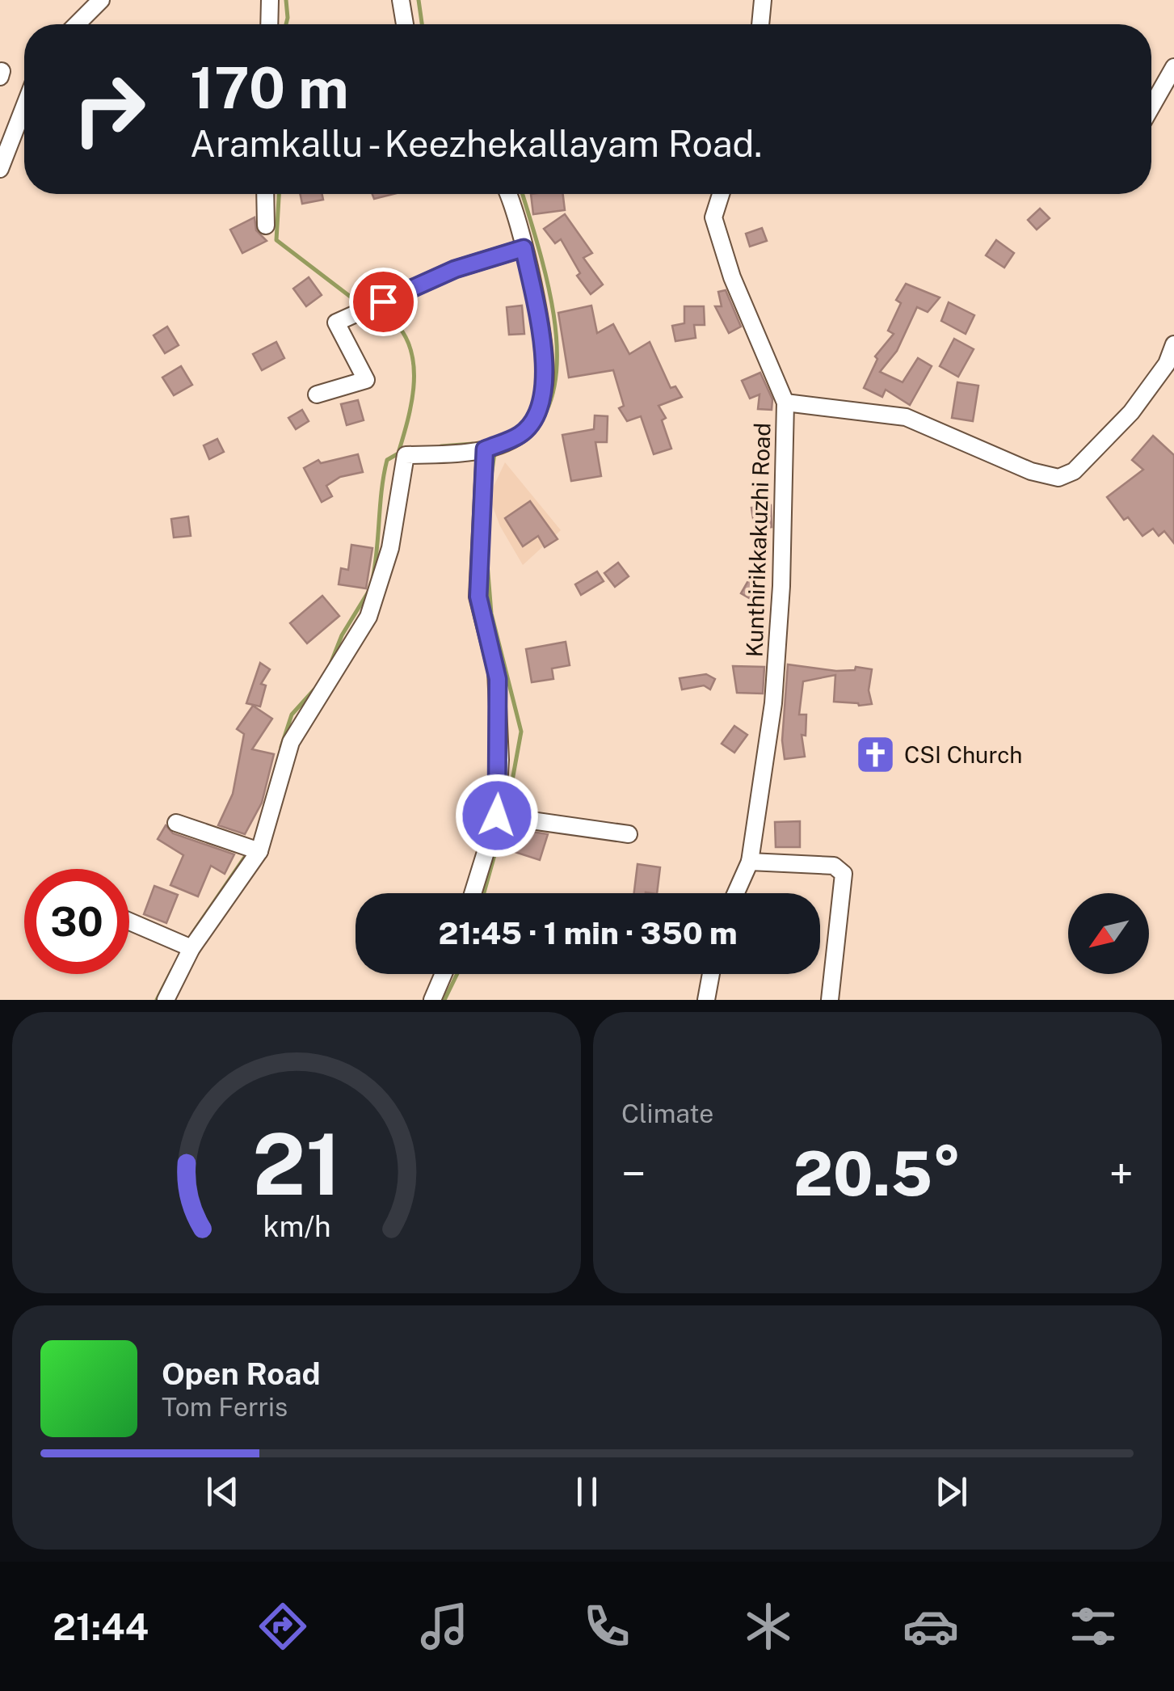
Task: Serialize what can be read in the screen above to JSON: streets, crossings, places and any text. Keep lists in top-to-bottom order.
{
  "streets": {
    "street": ["Kunthirikkakuzhi Road"]
  },
  "places": {
    "church": ["CSI Church"]
  },
  "north": "bottom left",
  "page": {
    "turn": ["170 m", "Aramkallu - Keezhekallayam Road."],
    "limit": "30",
    "trip": "21:45 · 1 min · 350 m",
    "tile": "Climate",
    "heat": ["−", "20.5°", "+"],
    "song": ["Open Road", "Tom Ferris"],
    "tabs": "21:44",
    "gauge": ["21", "km/h"]
  }
}
